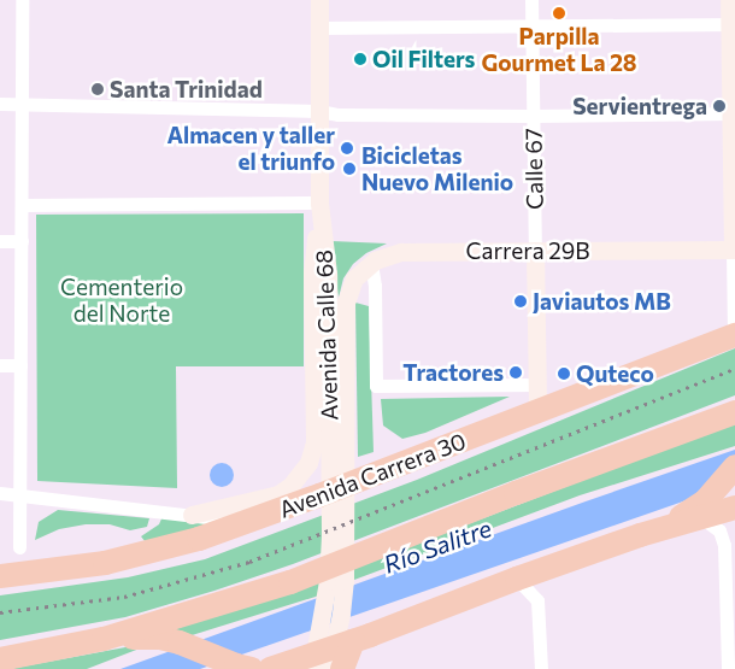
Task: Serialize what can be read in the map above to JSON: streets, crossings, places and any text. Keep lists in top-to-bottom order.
{
  "streets": {
    "highway": ["Avenida Carrera 30"],
    "main road": ["Calle 67", "Carrera 29B", "Avenida Calle 68"]
  },
  "crossings": [
    ["Calle 67", "Carrera 29B"],
    ["Calle 67", "Avenida Carrera 30"],
    ["Carrera 29B", "Avenida Calle 68"]
  ],
  "water": ["Río Salitre"],
  "parks": ["Cementerio del Norte"],
  "places": [
    "Parpilla Gourmet La 28",
    "Oil Filters",
    "Santa Trinidad",
    "Servientrega",
    "Almacen y taller el triunfo",
    "Bicicletas Nuevo Milenio",
    "Javiautos MB",
    "Tractores",
    "Quteco"
  ]
}
